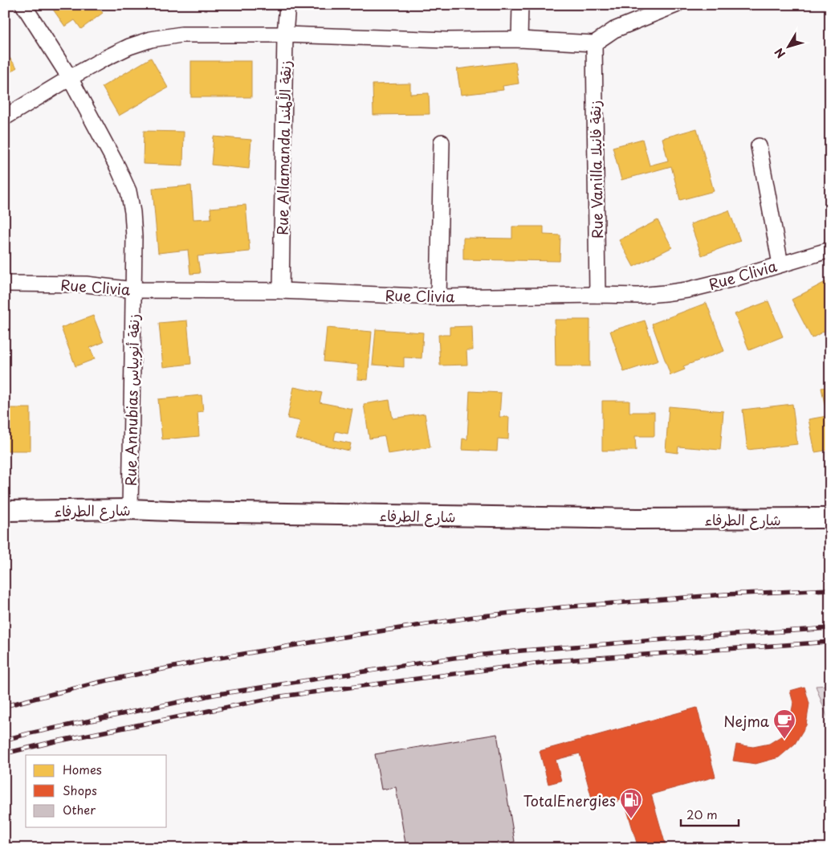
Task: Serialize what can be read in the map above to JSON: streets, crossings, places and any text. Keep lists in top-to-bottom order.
{
  "streets": {
    "street": [
      "Rue Allamanda زنقة الألمندا",
      "Rue Vanilla زنقة فانيلا",
      "Rue Clivia",
      "Rue Annubias زنقة أنوبياس",
      "شارع الطرفاء"
    ]
  },
  "crossings": [
    ["Rue Allamanda زنقة الألمندا", "Rue Clivia"],
    ["Rue Vanilla زنقة فانيلا", "Rue Clivia"],
    ["Rue Clivia", "Rue Annubias زنقة أنوبياس"],
    ["Rue Annubias زنقة أنوبياس", "شارع الطرفاء"]
  ],
  "places": {
    "cafe": ["Nejma"],
    "fuel station": ["TotalEnergies"]
  },
  "legend": ["Homes", "Shops", "Other"],
  "scale_bar": "20 m",
  "north": "bottom left"
}
